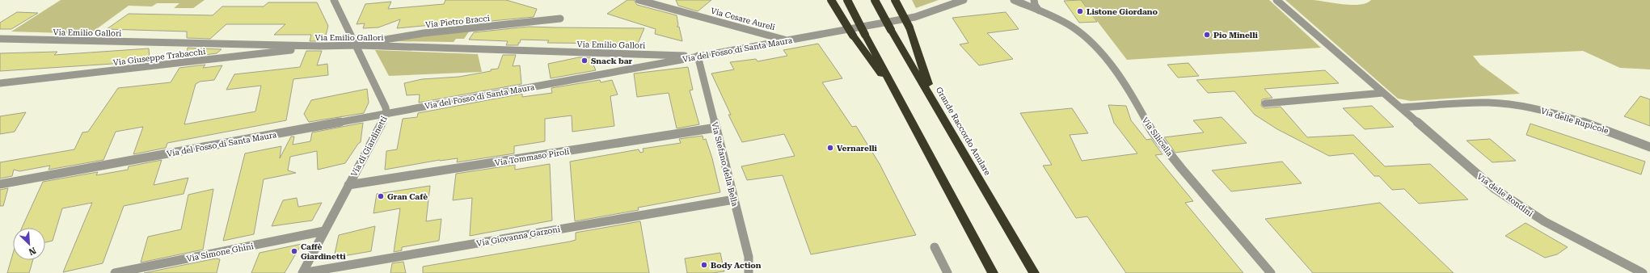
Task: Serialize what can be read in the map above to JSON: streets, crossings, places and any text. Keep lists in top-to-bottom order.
{
  "streets": {
    "highway": ["Grande Raccordo Anulare"],
    "street": [
      "Via Cesare Aureli",
      "Via Pietro Bracci",
      "Via Emilio Gallori",
      "Via del Fosso di Santa Maura",
      "Via Giuseppe Trabacchi",
      "Via delle Rupicole",
      "Via Silicella",
      "Via di Giardinetti",
      "Via Tommaso Piroli",
      "Via Stefano della Bella",
      "Via delle Rondini",
      "Via Giovanna Garzoni",
      "Via Simone Ghini"
    ]
  },
  "crossings": [
    ["Via Cesare Aureli", "Via del Fosso di Santa Maura"],
    ["Via Pietro Bracci", "Via Emilio Gallori"],
    ["Via Pietro Bracci", "Via di Giardinetti"],
    ["Via Emilio Gallori", "Via del Fosso di Santa Maura"],
    ["Via Emilio Gallori", "Via Giuseppe Trabacchi"],
    ["Via Emilio Gallori", "Via di Giardinetti"],
    ["Via Emilio Gallori", "Via Stefano della Bella"],
    ["Via del Fosso di Santa Maura", "Via di Giardinetti"],
    ["Via del Fosso di Santa Maura", "Via Stefano della Bella"],
    ["Via delle Rupicole", "Via delle Rondini"],
    ["Via di Giardinetti", "Via Tommaso Piroli"],
    ["Via di Giardinetti", "Via Giovanna Garzoni"],
    ["Via di Giardinetti", "Via Simone Ghini"],
    ["Via Tommaso Piroli", "Via Stefano della Bella"],
    ["Via Stefano della Bella", "Via Giovanna Garzoni"]
  ],
  "places": [
    "Listone Giordano",
    "Pio Minelli",
    "Snack bar",
    "Vernarelli",
    "Gran Cafè",
    "Caffè Giardinetti",
    "Body Action"
  ],
  "north": "bottom right"
}
